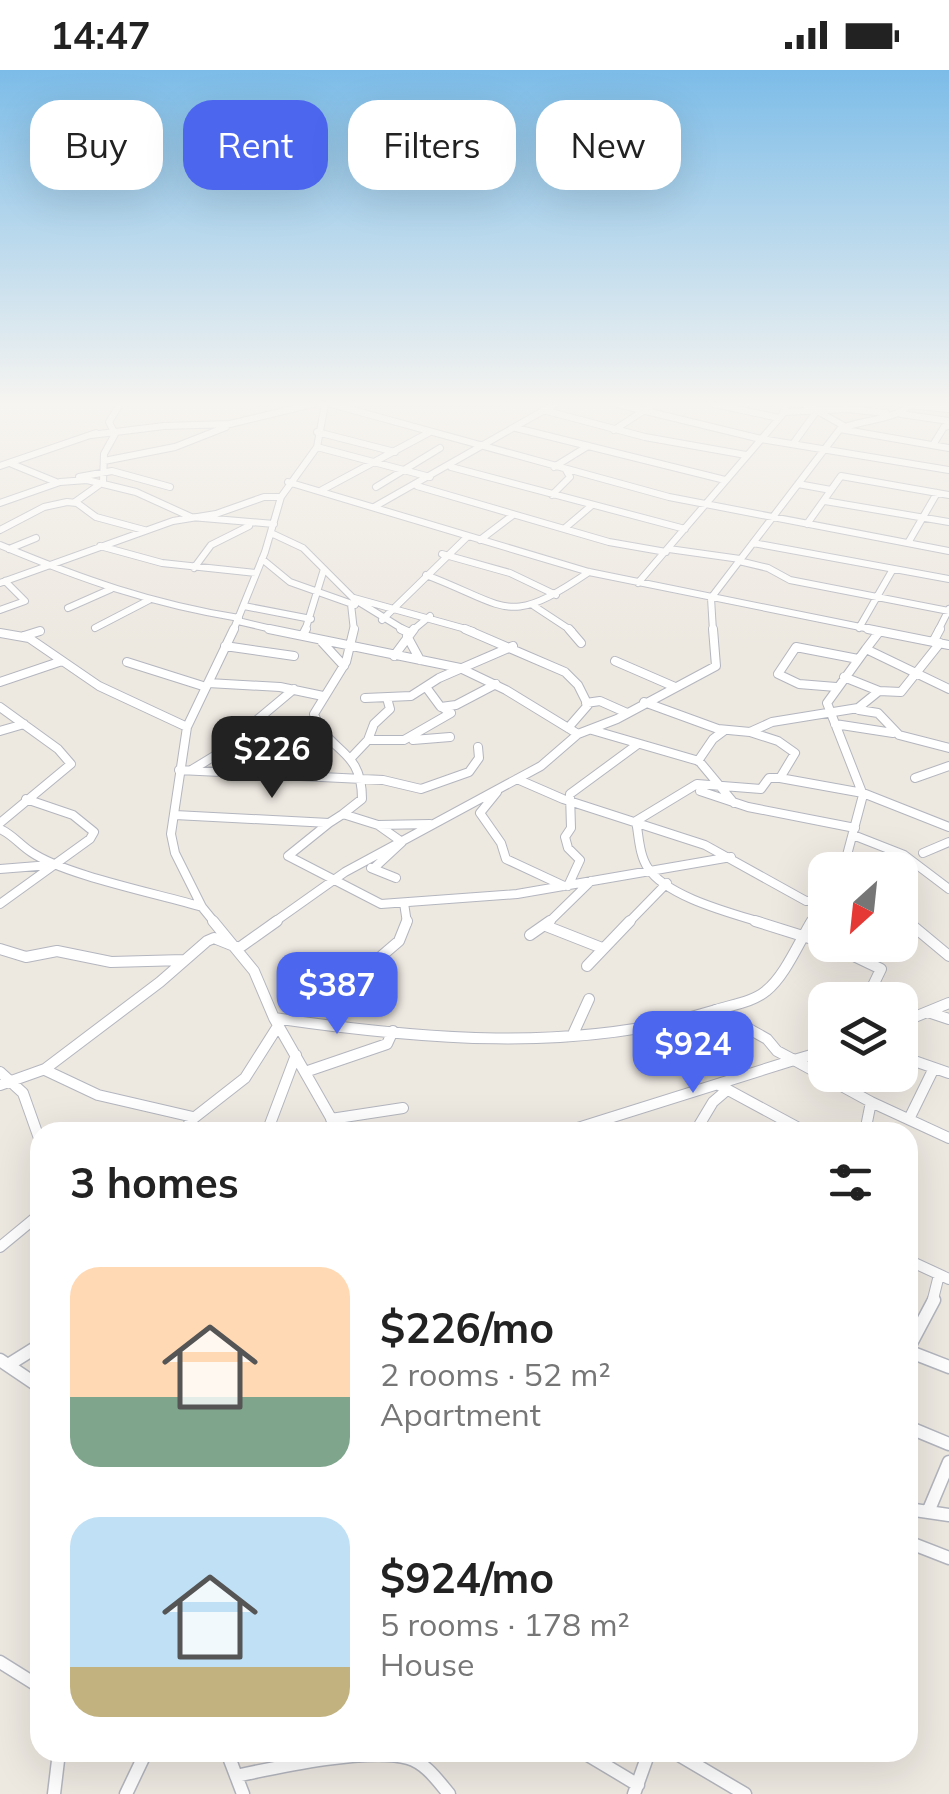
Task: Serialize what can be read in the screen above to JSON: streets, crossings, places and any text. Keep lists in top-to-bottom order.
{
  "north": "bottom left",
  "page": {
    "status": "14:47",
    "chip": [
      "Buy",
      "Rent",
      "Filters",
      "New"
    ],
    "price": ["$226", "$387", "$924"],
    "heading": "3 homes",
    "list": [
      {
        "name": "$226/mo",
        "note": "2 rooms · 52 m² · Apartment"
      },
      {
        "name": "$924/mo",
        "note": "5 rooms · 178 m² · House"
      }
    ]
  }
}
